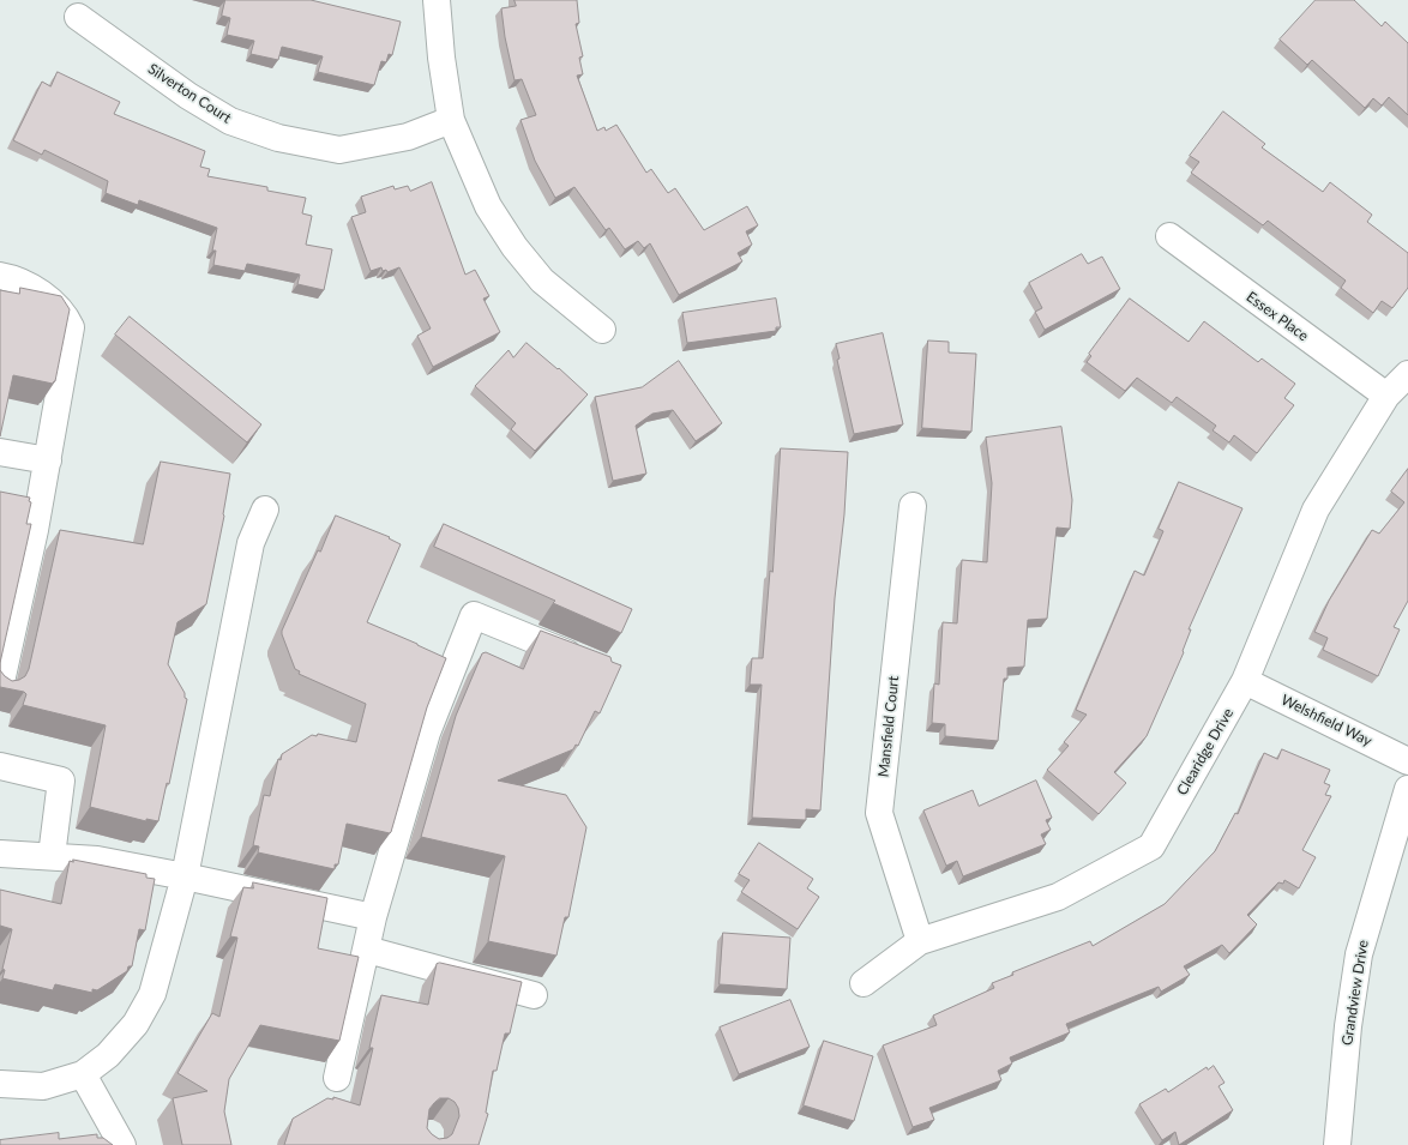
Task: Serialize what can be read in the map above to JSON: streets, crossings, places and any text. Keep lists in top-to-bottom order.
{
  "streets": {
    "street": [
      "Silverton Court",
      "Essex Place",
      "Welshfield Way",
      "Mansfield Court",
      "Clearidge Drive",
      "Grandview Drive"
    ]
  },
  "crossings": [
    ["Essex Place", "Clearidge Drive"],
    ["Welshfield Way", "Clearidge Drive"],
    ["Mansfield Court", "Clearidge Drive"]
  ]
}
